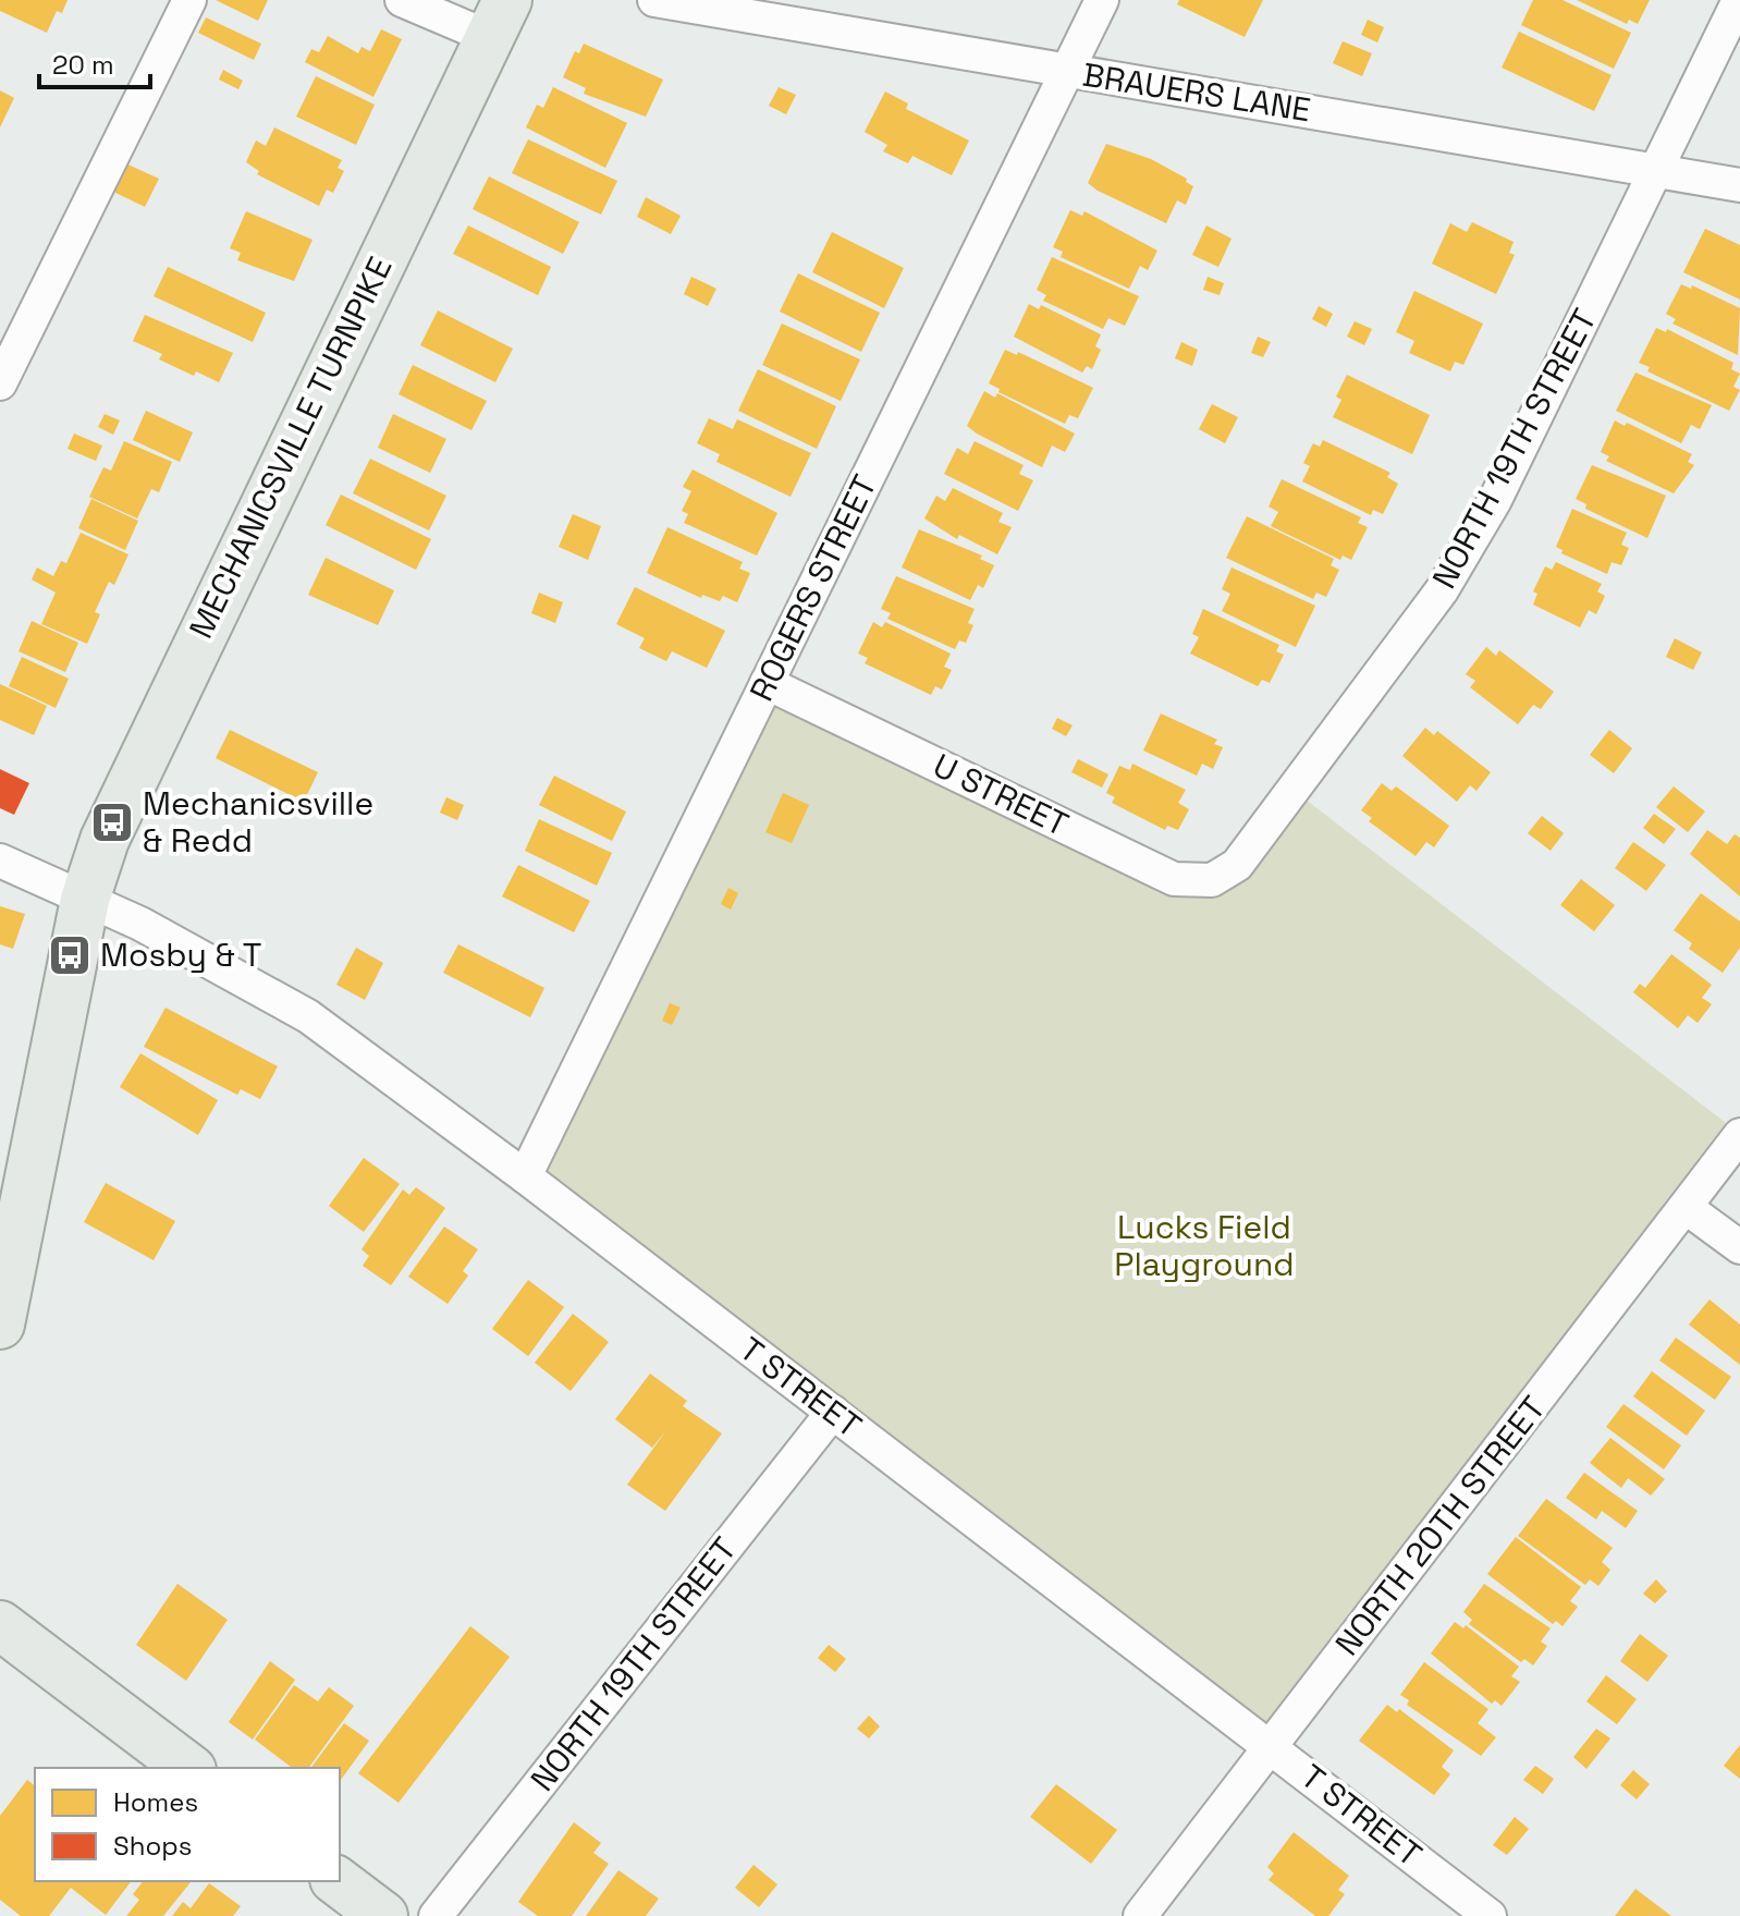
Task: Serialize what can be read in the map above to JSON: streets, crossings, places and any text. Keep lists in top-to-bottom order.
{
  "streets": {
    "main road": ["MECHANICSVILLE TURNPIKE"],
    "street": [
      "BRAUERS LANE",
      "NORTH 19TH STREET",
      "ROGERS STREET",
      "U STREET",
      "T STREET",
      "NORTH 20TH STREET"
    ]
  },
  "crossings": [
    ["BRAUERS LANE", "NORTH 19TH STREET"],
    ["BRAUERS LANE", "ROGERS STREET"],
    ["MECHANICSVILLE TURNPIKE", "T STREET"],
    ["NORTH 19TH STREET", "U STREET"],
    ["NORTH 19TH STREET", "T STREET"],
    ["ROGERS STREET", "U STREET"],
    ["ROGERS STREET", "T STREET"],
    ["T STREET", "NORTH 20TH STREET"]
  ],
  "parks": ["Lucks Field Playground"],
  "places": {
    "bus stop": ["Mechanicsville & Redd", "Mosby & T"]
  },
  "legend": ["Homes", "Shops"],
  "scale_bar": "20 m"
}
